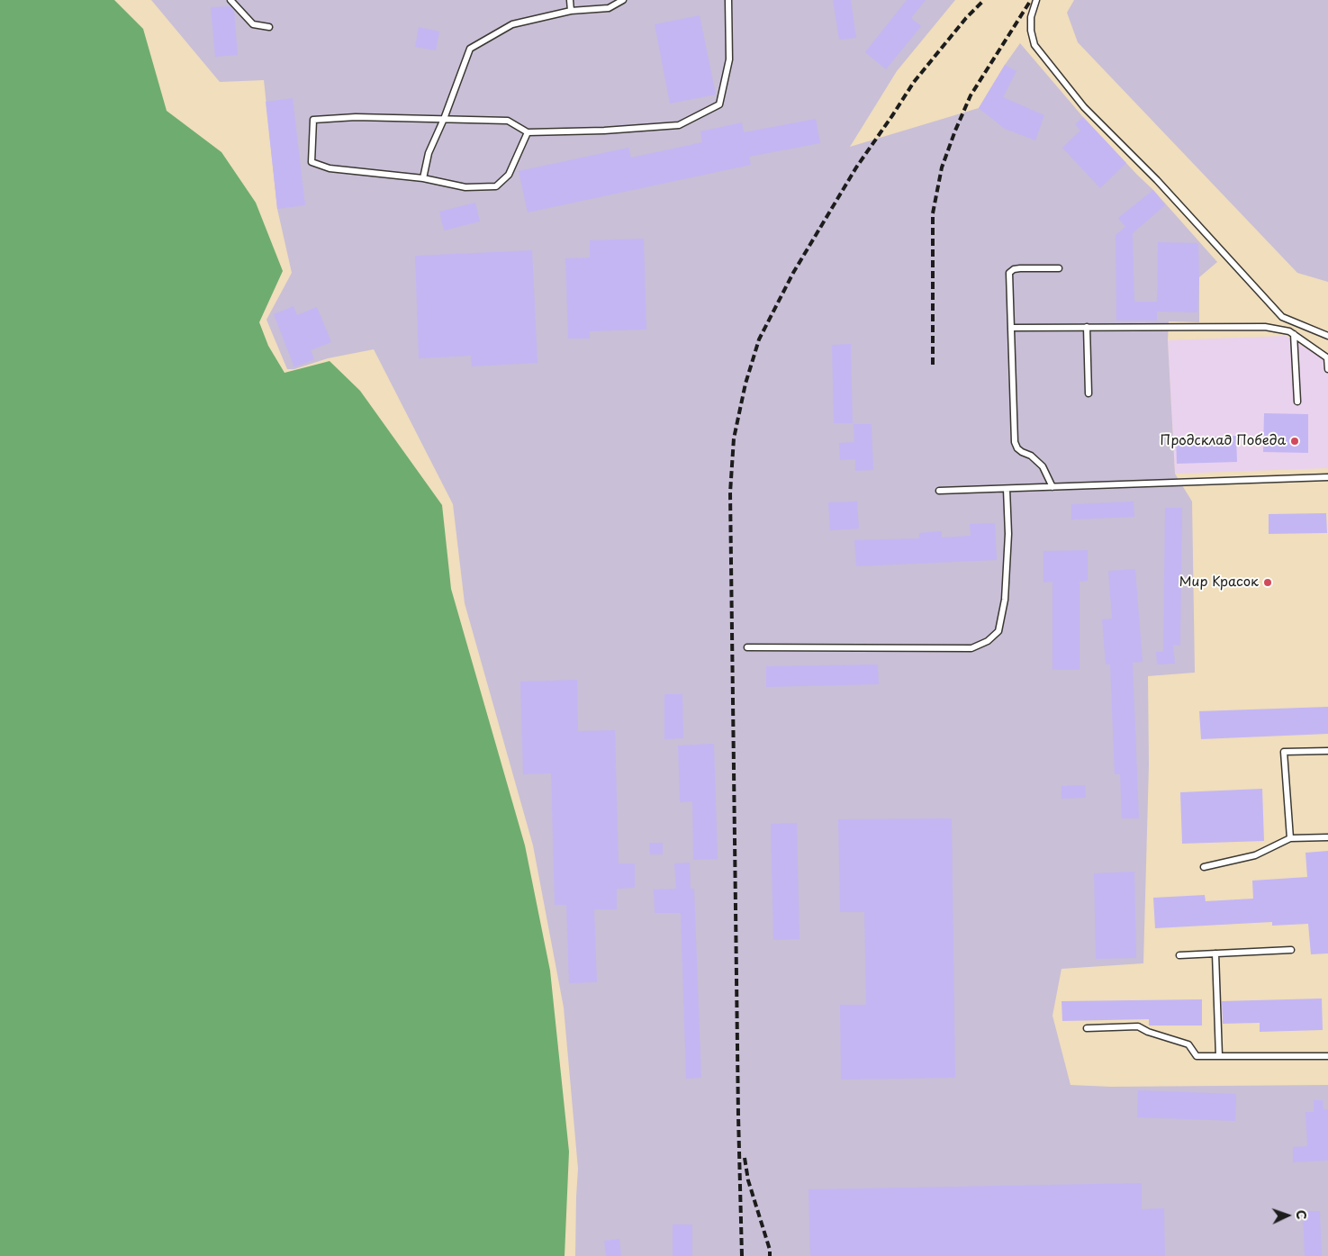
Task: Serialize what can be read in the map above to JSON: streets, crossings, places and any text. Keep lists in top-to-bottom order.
{
  "places": ["Продсклад Победа", "Мир Красок"],
  "north": "right"
}
